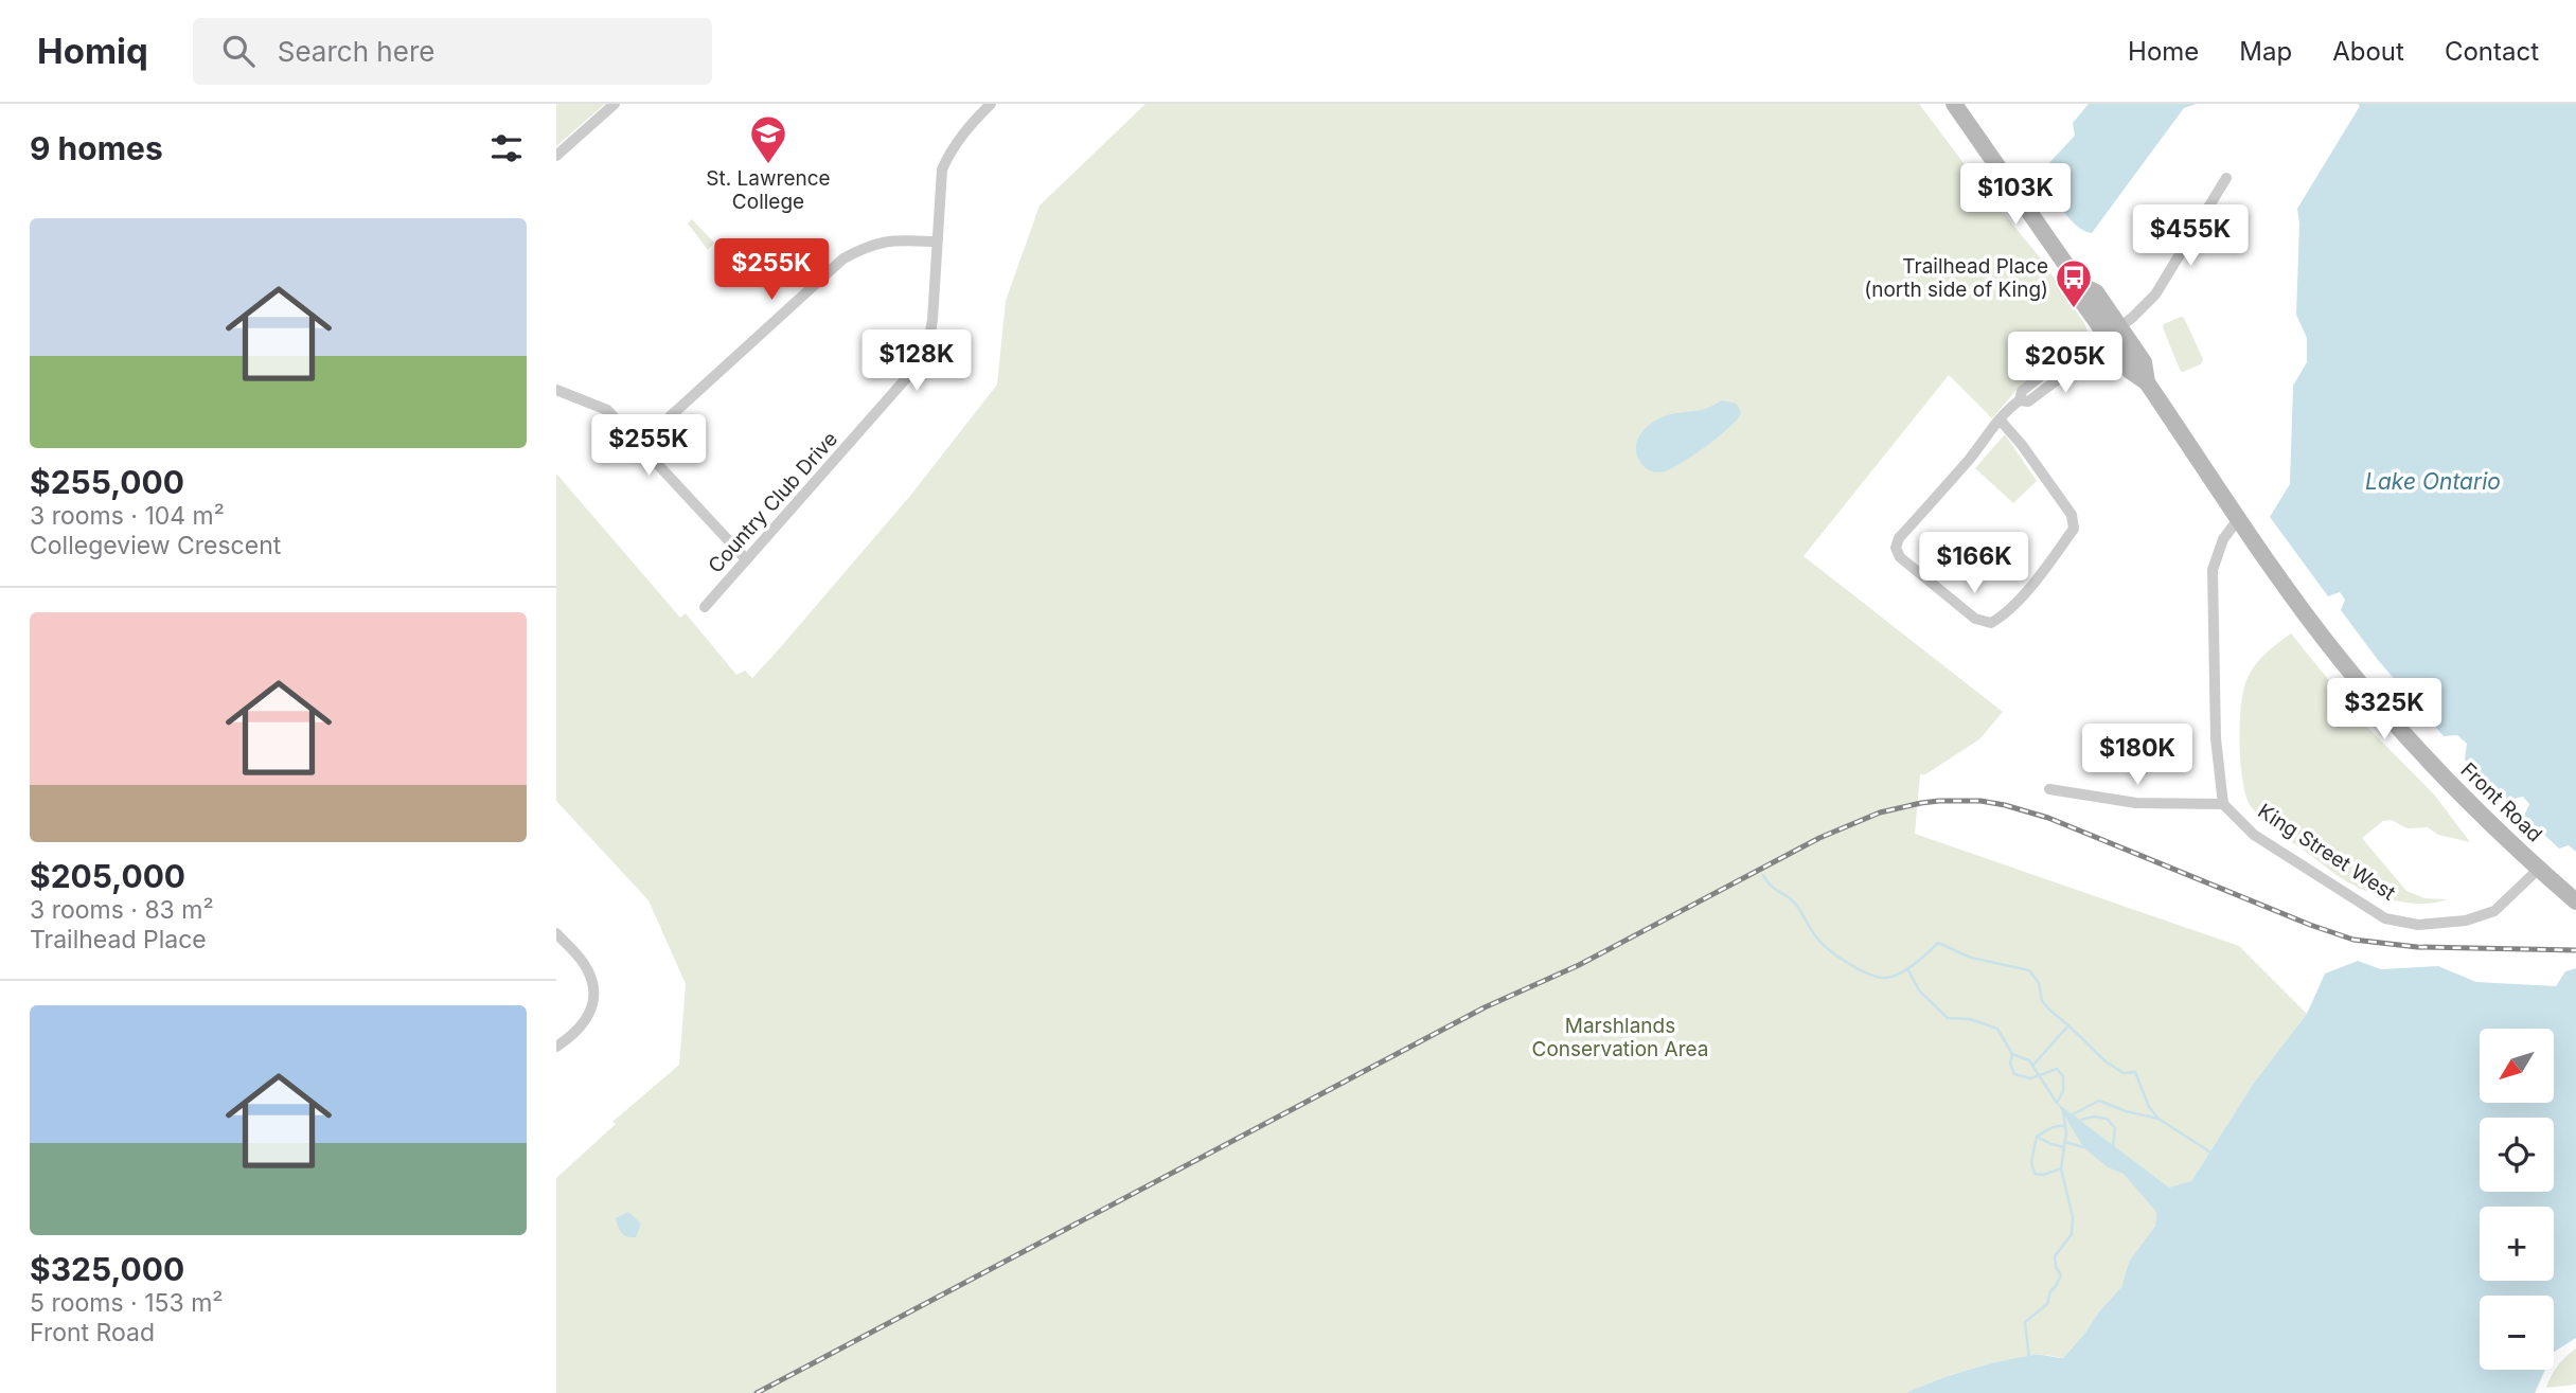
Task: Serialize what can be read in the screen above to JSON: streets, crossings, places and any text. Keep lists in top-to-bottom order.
{
  "streets": {
    "main road": ["Front Road"],
    "street": ["Country Club Drive", "King Street West"]
  },
  "crossings": [
    ["Front Road", "King Street West"]
  ],
  "water": ["Lake Ontario"],
  "parks": ["Marshlands Conservation Area"],
  "places": {
    "school or university": ["St. Lawrence College"],
    "bus stop": ["Trailhead Place (north side of King)"]
  },
  "north": "bottom left",
  "page": {
    "header": "Homiq",
    "search": "Search here",
    "nav": [
      "Home",
      "Map",
      "About",
      "Contact"
    ],
    "heading": "9 homes",
    "price": [
      "$103K",
      "$455K",
      "$255K",
      "$128K",
      "$205K",
      "$255K",
      "$166K",
      "$325K",
      "$180K"
    ],
    "list": [
      {
        "name": "$255,000",
        "note": "3 rooms · 104 m² · Collegeview Crescent"
      },
      {
        "name": "$205,000",
        "note": "3 rooms · 83 m² · Trailhead Place"
      },
      {
        "name": "$325,000",
        "note": "5 rooms · 153 m² · Front Road"
      }
    ],
    "map_buttons": ["+", "−"]
  }
}
